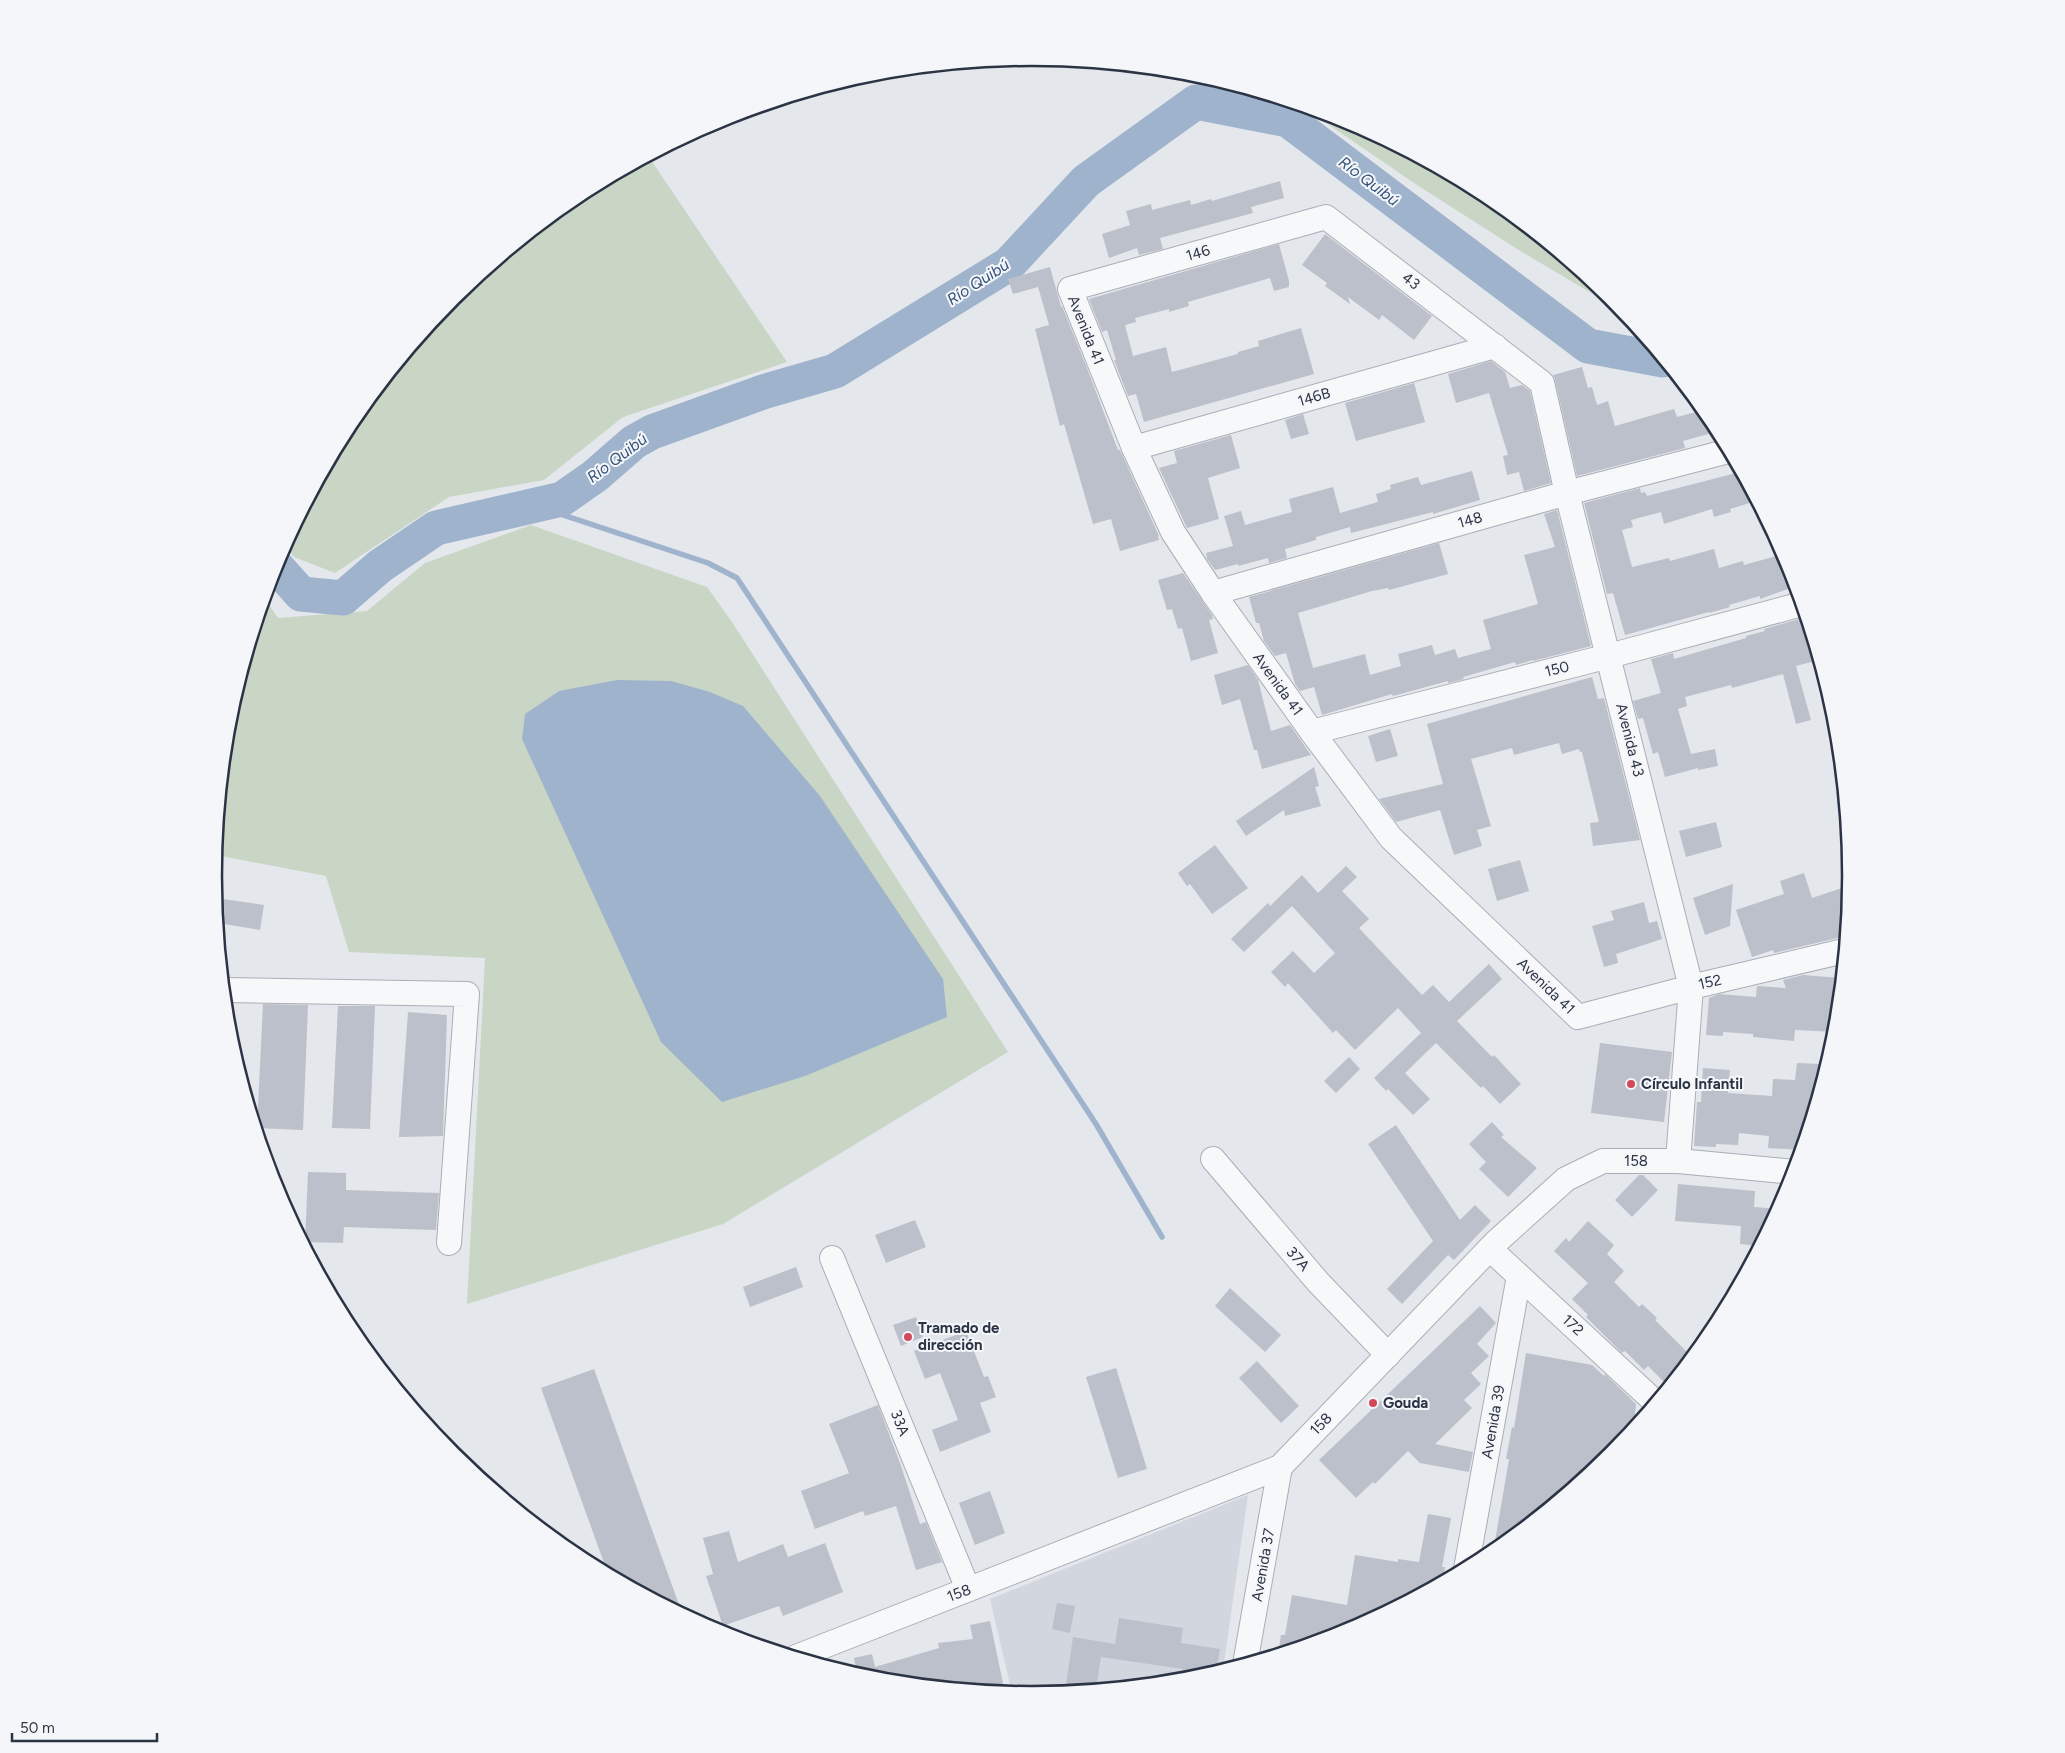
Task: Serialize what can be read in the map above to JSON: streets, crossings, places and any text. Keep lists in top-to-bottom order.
{
  "streets": {
    "street": [
      "146",
      "43",
      "Avenida 41",
      "146B",
      "148",
      "150",
      "Avenida 43",
      "152",
      "158",
      "37A",
      "172",
      "Avenida 39",
      "33A",
      "Avenida 37"
    ]
  },
  "crossings": [
    ["146", "43"],
    ["146", "Avenida 41"],
    ["43", "146B"],
    ["43", "Avenida 43"],
    ["Avenida 41", "146B"],
    ["Avenida 41", "148"],
    ["Avenida 41", "150"],
    ["Avenida 41", "152"],
    ["146B", "Avenida 43"],
    ["148", "Avenida 43"],
    ["150", "Avenida 43"],
    ["Avenida 43", "152"],
    ["Avenida 43", "158"],
    ["158", "37A"],
    ["158", "172"],
    ["158", "33A"],
    ["158", "Avenida 37"],
    ["172", "Avenida 39"]
  ],
  "water": ["Río Quibú"],
  "places": ["Círculo Infantil", "Tramado de dirección", "Gouda"],
  "scale_bar": "50 m"
}
